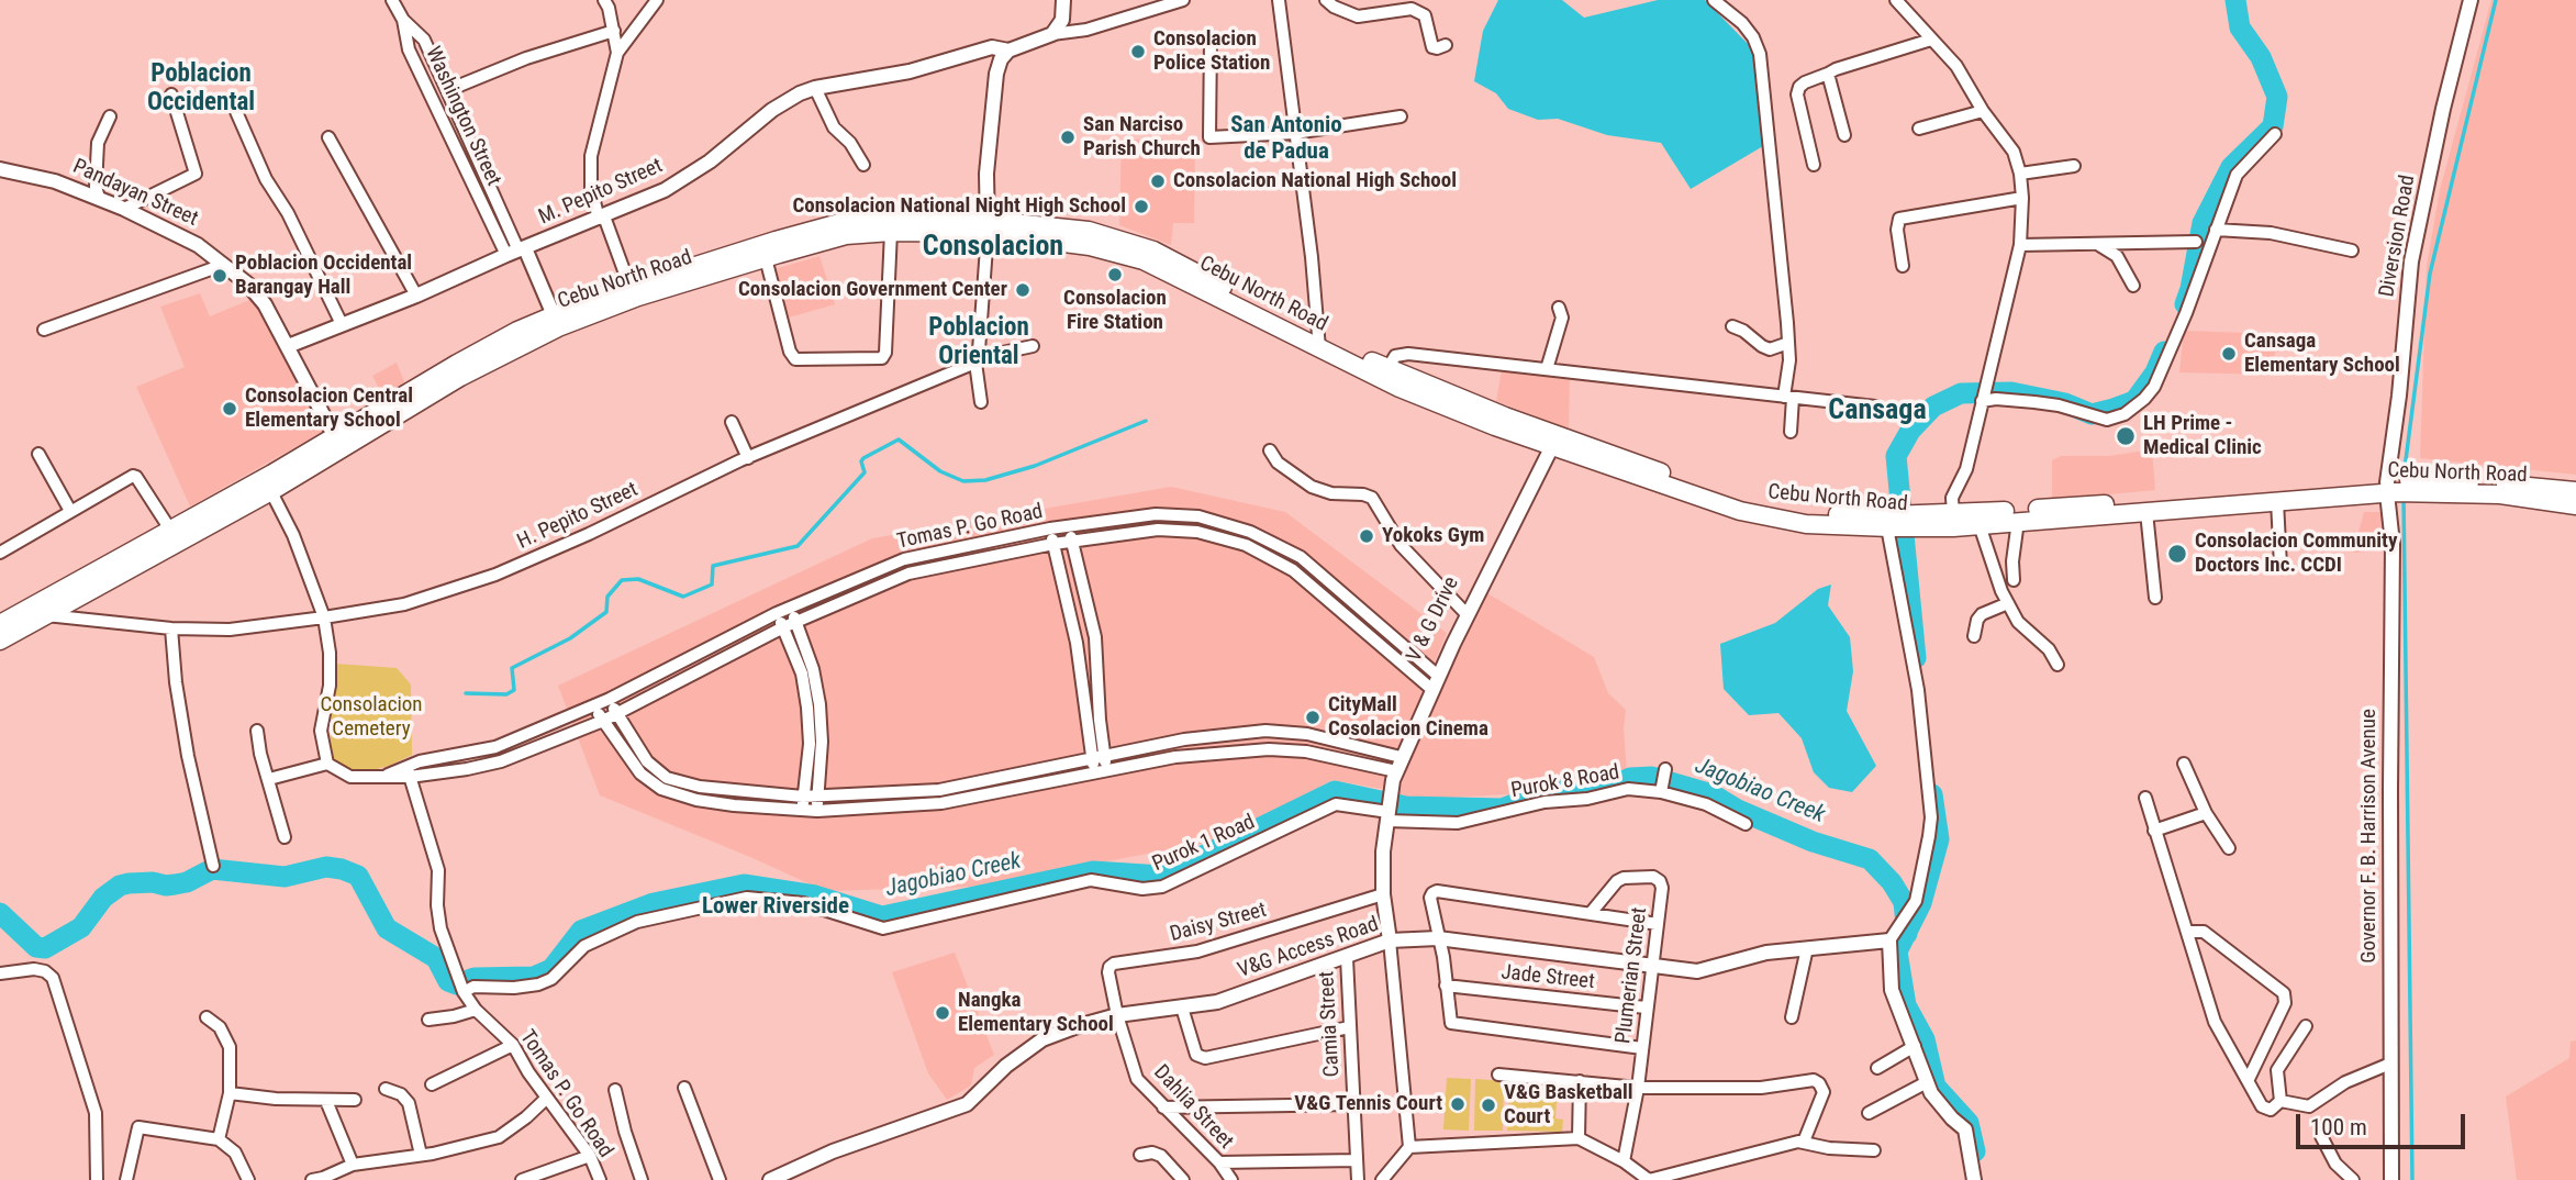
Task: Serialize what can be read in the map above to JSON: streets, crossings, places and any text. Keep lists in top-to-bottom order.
{
  "streets": {
    "main road": ["Cebu North Road"],
    "street": [
      "Washington Street",
      "M. Pepito Street",
      "Pandayan Street",
      "Diversion Road",
      "H. Pepito Street",
      "Tomas P. Go Road",
      "V & G Drive",
      "Purok 8 Road",
      "Governor F. B. Harrison Avenue",
      "Purok 1 Road",
      "Daisy Street",
      "V&G Access Road",
      "Plumerian Street",
      "Jade Street",
      "Camia Street",
      "Dahlia Street"
    ]
  },
  "crossings": [
    ["Washington Street", "M. Pepito Street"],
    ["M. Pepito Street", "Pandayan Street"],
    ["Pandayan Street", "Cebu North Road"],
    ["Diversion Road", "Cebu North Road"],
    ["Diversion Road", "Governor F. B. Harrison Avenue"],
    ["Cebu North Road", "H. Pepito Street"],
    ["Cebu North Road", "V & G Drive"],
    ["Cebu North Road", "Governor F. B. Harrison Avenue"],
    ["Tomas P. Go Road", "V & G Drive"],
    ["Tomas P. Go Road", "Purok 1 Road"],
    ["V & G Drive", "Purok 8 Road"],
    ["V & G Drive", "Purok 1 Road"],
    ["V & G Drive", "Daisy Street"],
    ["V & G Drive", "V&G Access Road"],
    ["Purok 8 Road", "Purok 1 Road"],
    ["Daisy Street", "V&G Access Road"],
    ["Daisy Street", "Dahlia Street"],
    ["V&G Access Road", "Plumerian Street"],
    ["V&G Access Road", "Camia Street"],
    ["V&G Access Road", "Dahlia Street"],
    ["Plumerian Street", "Jade Street"]
  ],
  "districts": [
    "Poblacion Occidental",
    "San Antonio de Padua",
    "Consolacion",
    "Poblacion Oriental",
    "Cansaga",
    "Lower Riverside"
  ],
  "water": ["Jagobiao Creek"],
  "parks": ["Consolacion Cemetery"],
  "places": [
    "Consolacion Police Station",
    "San Narciso Parish Church",
    "Consolacion National High School",
    "Consolacion National Night High School",
    "Consolacion Fire Station",
    "Poblacion Occidental Barangay Hall",
    "Consolacion Government Center",
    "Cansaga Elementary School",
    "Consolacion Central Elementary School",
    "LH Prime - Medical Clinic",
    "Yokoks Gym",
    "Consolacion Community Doctors Inc. CCDI",
    "CityMall Cosolacion Cinema",
    "Nangka Elementary School",
    "V&G Tennis Court",
    "V&G Basketball Court"
  ],
  "scale_bar": "100 m"
}
